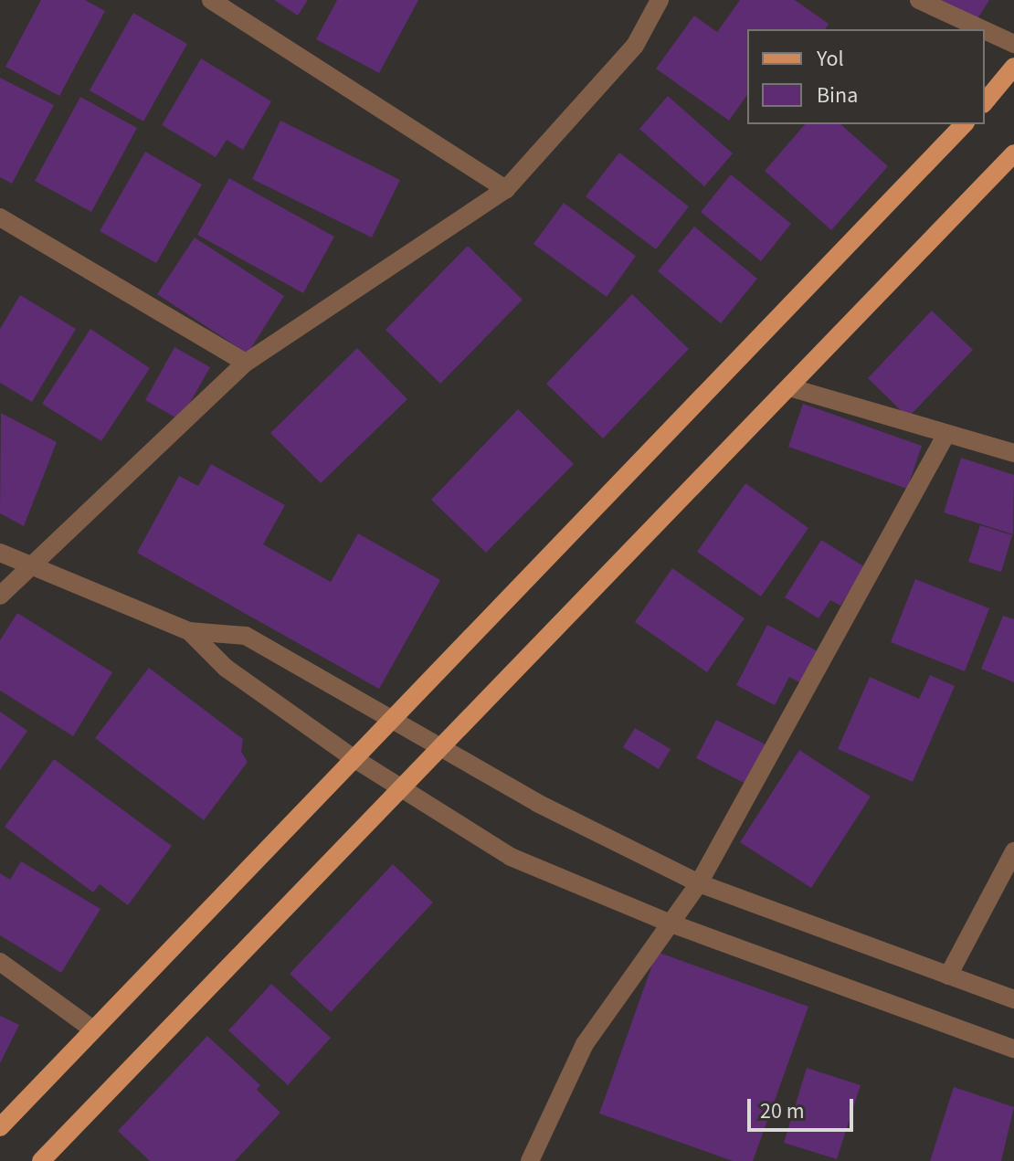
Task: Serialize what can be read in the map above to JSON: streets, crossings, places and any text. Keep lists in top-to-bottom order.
{
  "legend": ["Yol", "Bina"],
  "scale_bar": "20 m"
}
